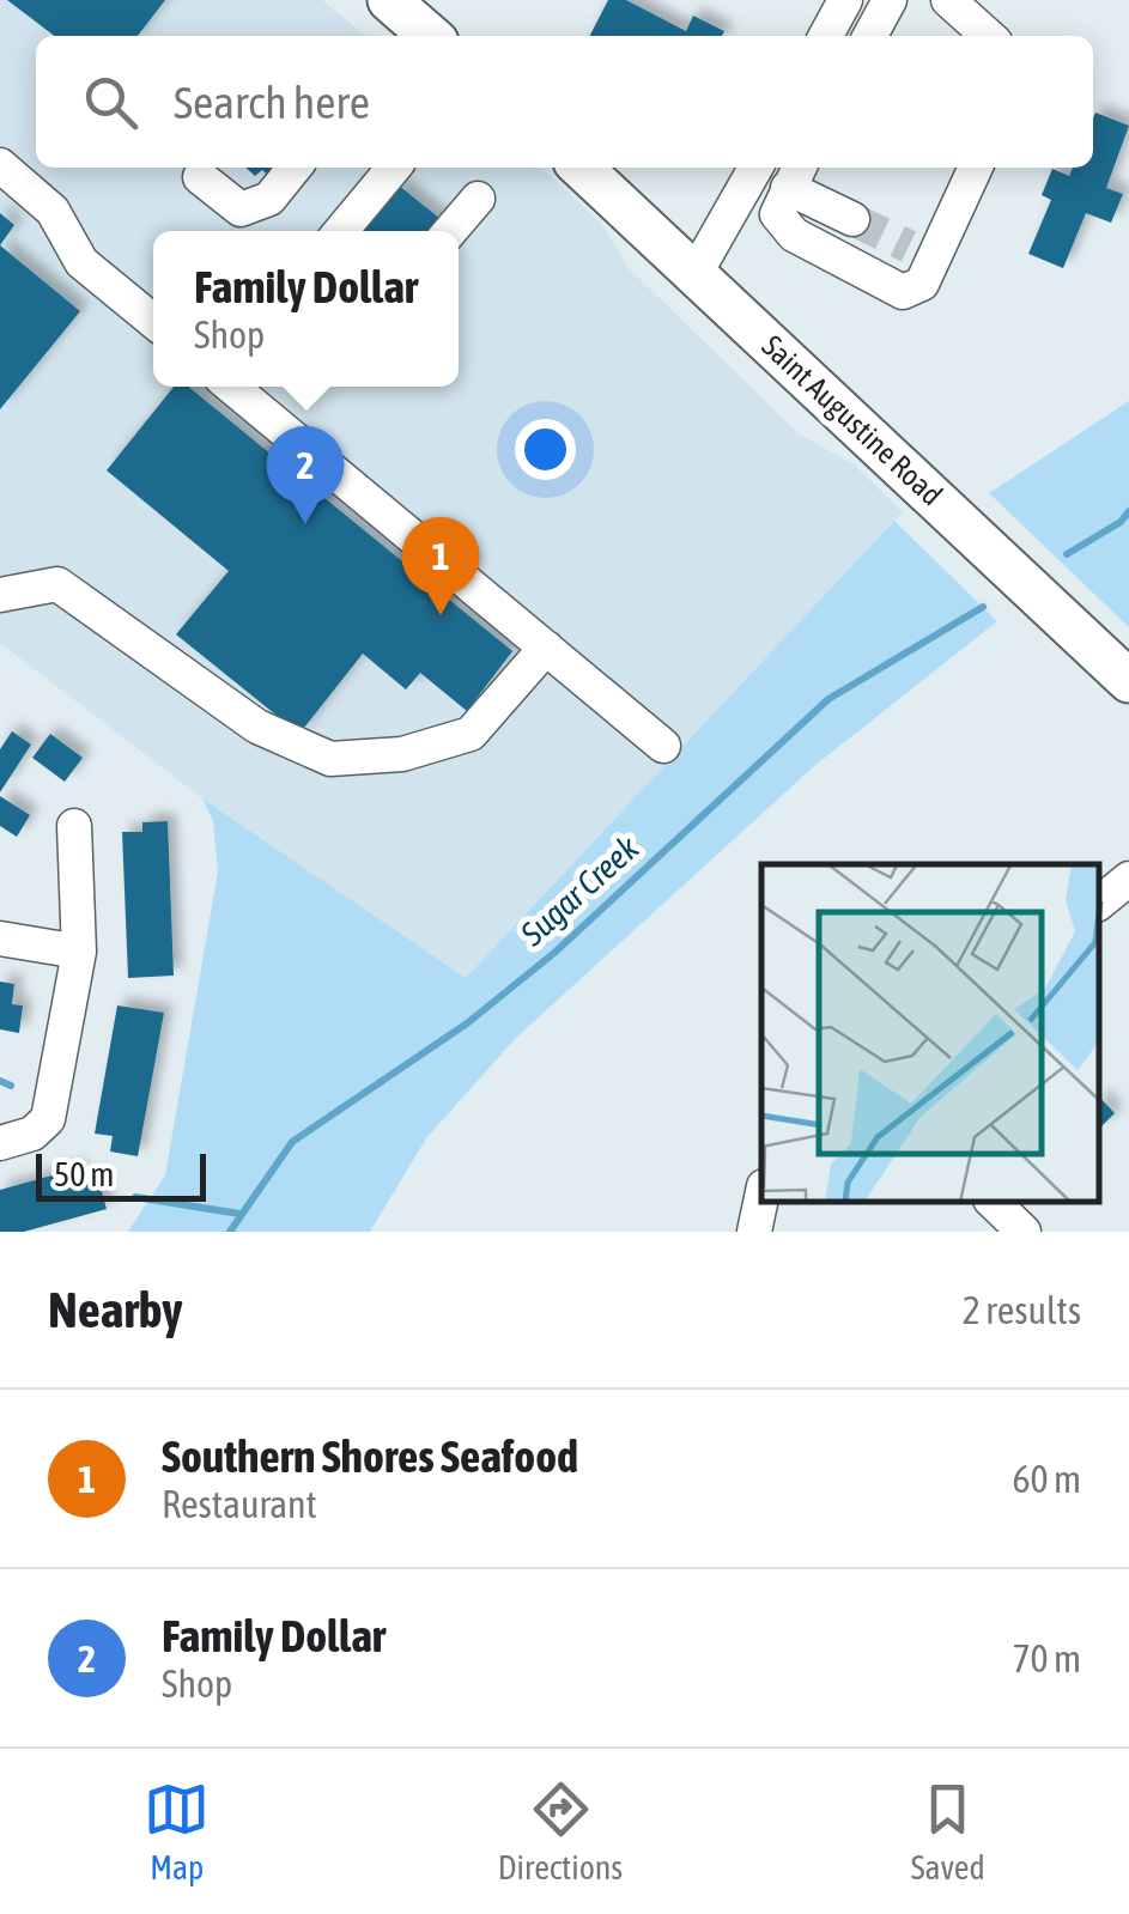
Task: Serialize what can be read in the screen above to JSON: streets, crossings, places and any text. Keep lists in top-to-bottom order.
{
  "streets": {
    "main road": ["Saint Augustine Road"]
  },
  "water": ["Sugar Creek"],
  "scale_bar": "50 m",
  "page": {
    "search": "Search here",
    "popup": ["Family Dollar", "Shop"],
    "pins": ["2", "1"],
    "scale": "50 m",
    "heading": ["Nearby", "2 results"],
    "list": [
      {
        "mark": "1",
        "name": "Southern Shores Seafood",
        "note": "Restaurant",
        "value": "60 m"
      },
      {
        "mark": "2",
        "name": "Family Dollar",
        "note": "Shop",
        "value": "70 m"
      }
    ],
    "nav": ["Map", "Directions", "Saved"]
  }
}
